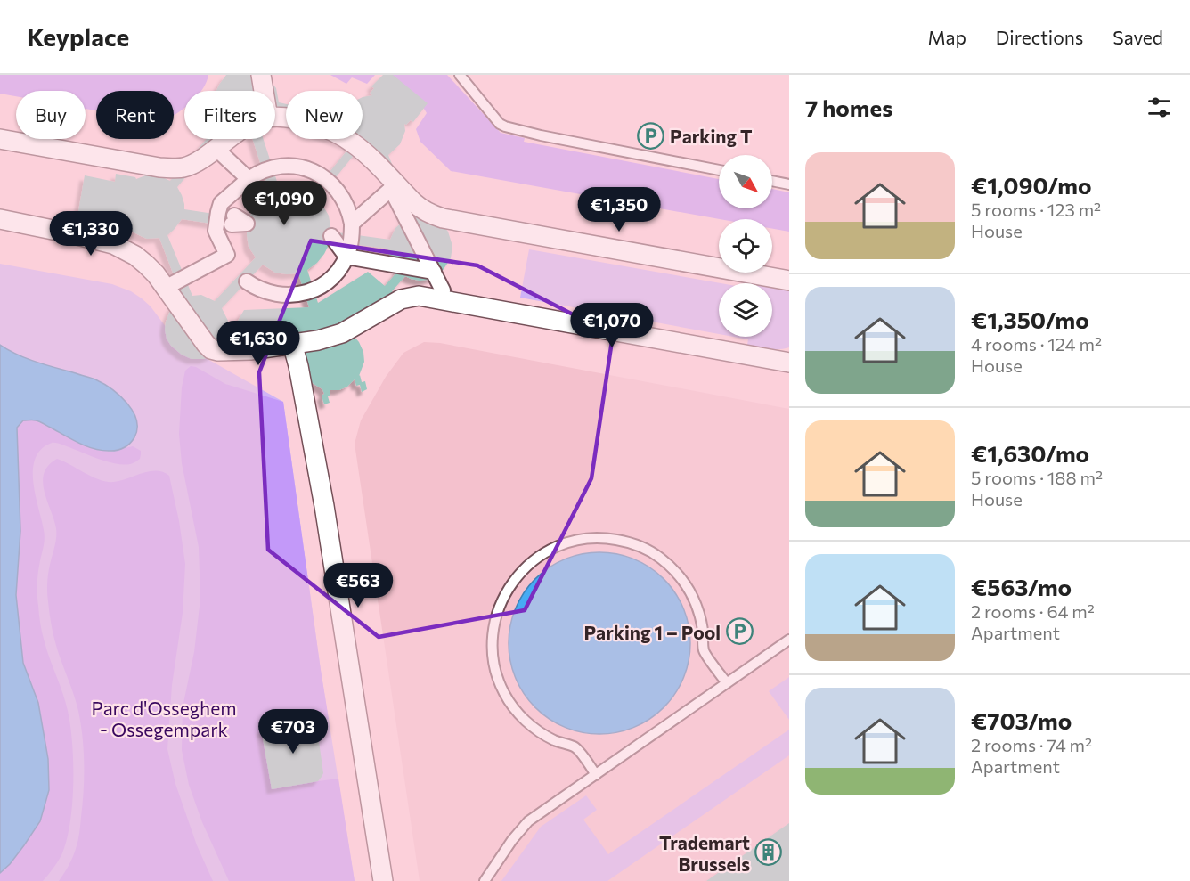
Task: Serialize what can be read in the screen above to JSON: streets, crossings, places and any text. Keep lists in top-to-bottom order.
{
  "parks": ["Parc d'Osseghem - Ossegempark"],
  "places": {
    "parking": ["Parking T", "Parking 1 – Pool"],
    "building": ["Trademart Brussels"]
  },
  "north": "bottom right",
  "page": {
    "header": "Keyplace",
    "nav": ["Map", "Directions", "Saved"],
    "heading": "7 homes",
    "chip": [
      "Buy",
      "Rent",
      "Filters",
      "New"
    ],
    "list": [
      {
        "name": "€1,090/mo",
        "note": "5 rooms · 123 m² · House"
      },
      {
        "name": "€1,350/mo",
        "note": "4 rooms · 124 m² · House"
      },
      {
        "name": "€1,630/mo",
        "note": "5 rooms · 188 m² · House"
      },
      {
        "name": "€563/mo",
        "note": "2 rooms · 64 m² · Apartment"
      },
      {
        "name": "€703/mo",
        "note": "2 rooms · 74 m² · Apartment"
      }
    ],
    "price": [
      "€1,090",
      "€1,350",
      "€1,330",
      "€1,070",
      "€1,630",
      "€563",
      "€703"
    ]
  }
}
